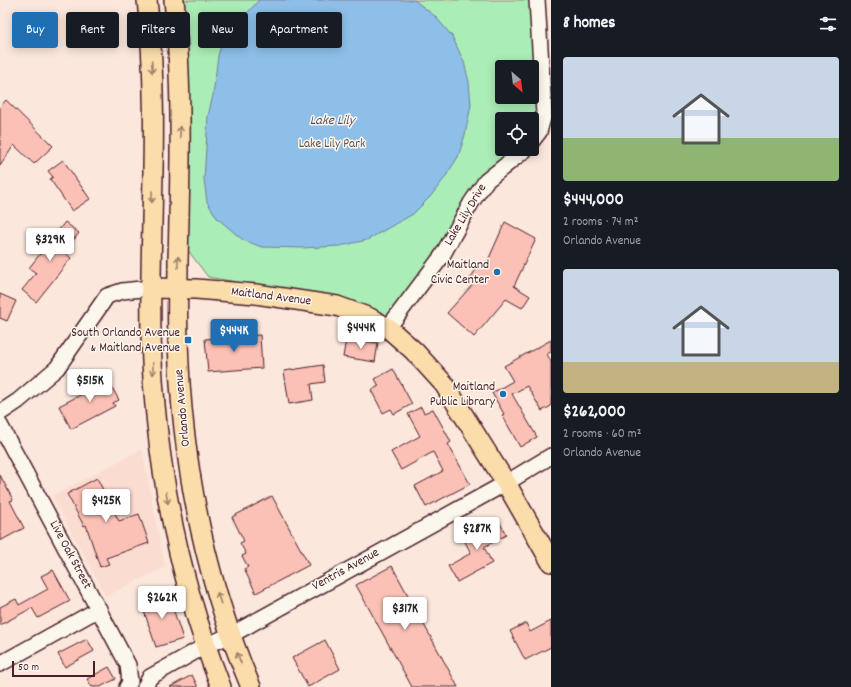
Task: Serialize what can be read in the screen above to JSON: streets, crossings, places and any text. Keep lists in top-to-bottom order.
{
  "streets": {
    "main road": ["Maitland Avenue", "Orlando Avenue"],
    "street": ["Lake Lily Drive", "Live Oak Street", "Ventris Avenue"]
  },
  "crossings": [
    ["Lake Lily Drive", "Maitland Avenue"],
    ["Maitland Avenue", "Orlando Avenue"],
    ["Maitland Avenue", "Ventris Avenue"],
    ["Orlando Avenue", "Ventris Avenue"]
  ],
  "water": ["Lake Lily"],
  "parks": ["Lake Lily Park"],
  "places": {
    "other": ["Maitland Civic Center", "Maitland Public Library"],
    "transit": ["South Orlando Avenue & Maitland Avenue"]
  },
  "scale_bar": "50 m",
  "north": "bottom right",
  "page": {
    "heading": "8 homes",
    "chip": [
      "Buy",
      "Rent",
      "Filters",
      "New",
      "Apartment"
    ],
    "list": [
      {
        "name": "$444,000",
        "note": "2 rooms · 74 m² · Orlando Avenue"
      },
      {
        "name": "$262,000",
        "note": "2 rooms · 60 m² · Orlando Avenue"
      }
    ],
    "price": [
      "$329K",
      "$444K",
      "$444K",
      "$515K",
      "$425K",
      "$287K",
      "$262K",
      "$317K"
    ],
    "scale": "50 m"
  }
}
